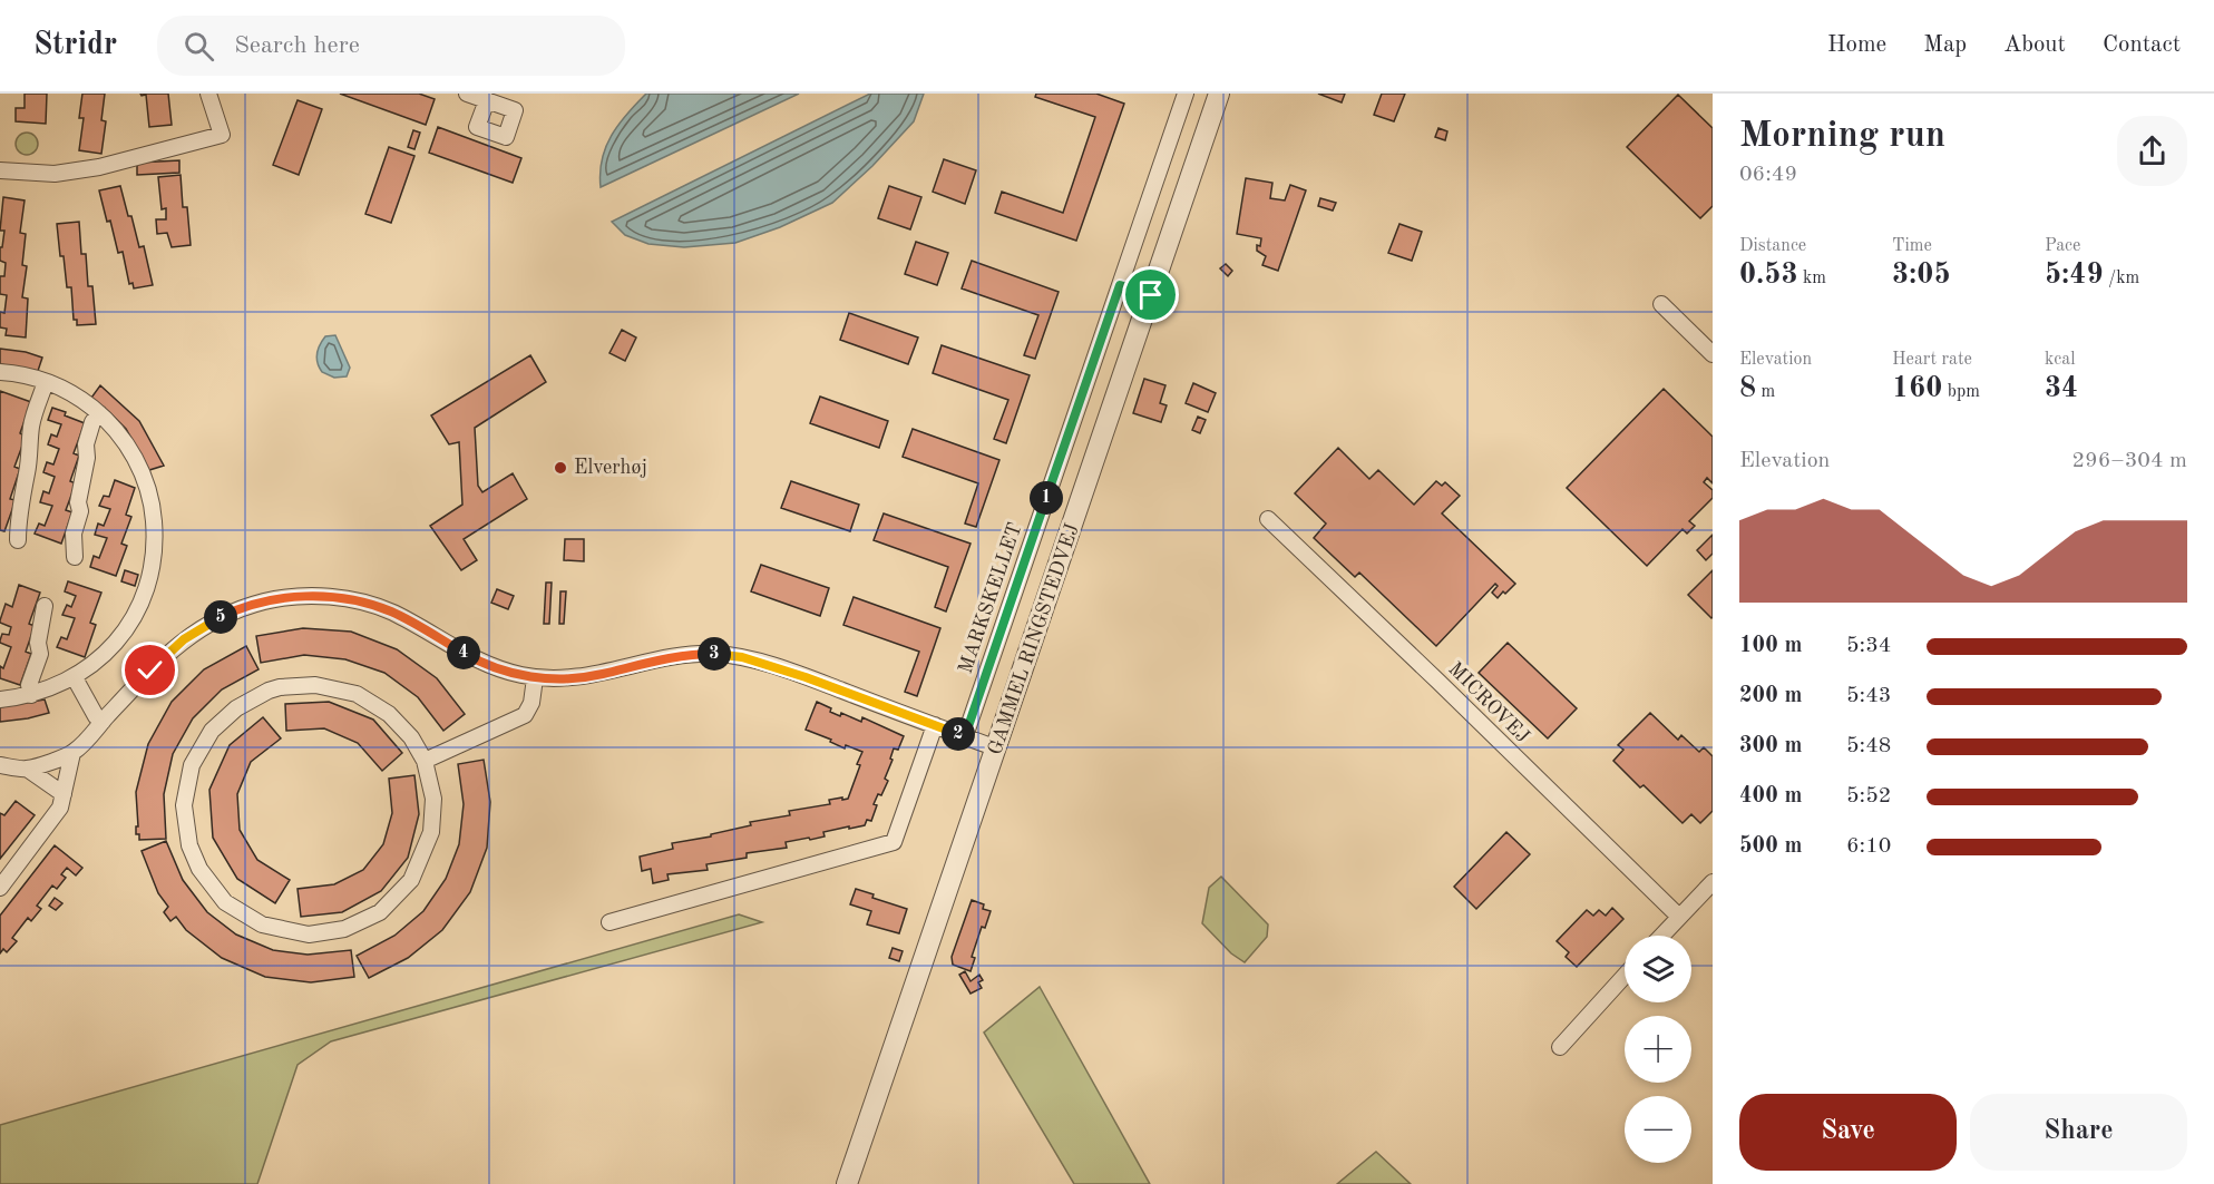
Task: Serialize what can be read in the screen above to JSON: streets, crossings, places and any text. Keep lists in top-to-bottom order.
{
  "streets": {
    "street": ["MARKSKELLET", "GAMMEL RINGSTEDVEJ", "MICROVEJ"]
  },
  "places": ["Elverhøj"],
  "page": {
    "header": "Stridr",
    "search": "Search here",
    "nav": [
      "Home",
      "Map",
      "About",
      "Contact"
    ],
    "heading": ["Morning run", "06:49"],
    "stats": [
      ["Distance", "0.53 km"],
      ["Time", "3:05"],
      ["Pace", "5:49 /km"],
      ["Elevation", "8 m"],
      ["Heart rate", "160 bpm"],
      ["kcal", "34"]
    ],
    "chart": ["Elevation", "296–304 m"],
    "pins": [
      "1",
      "5",
      "4",
      "3",
      "2"
    ],
    "list": [
      {
        "name": "100 m",
        "note": "5:34"
      },
      {
        "name": "200 m",
        "note": "5:43"
      },
      {
        "name": "300 m",
        "note": "5:48"
      },
      {
        "name": "400 m",
        "note": "5:52"
      },
      {
        "name": "500 m",
        "note": "6:10"
      }
    ],
    "map_buttons": ["+", "−"],
    "buttons": ["Save", "Share"]
  }
}
